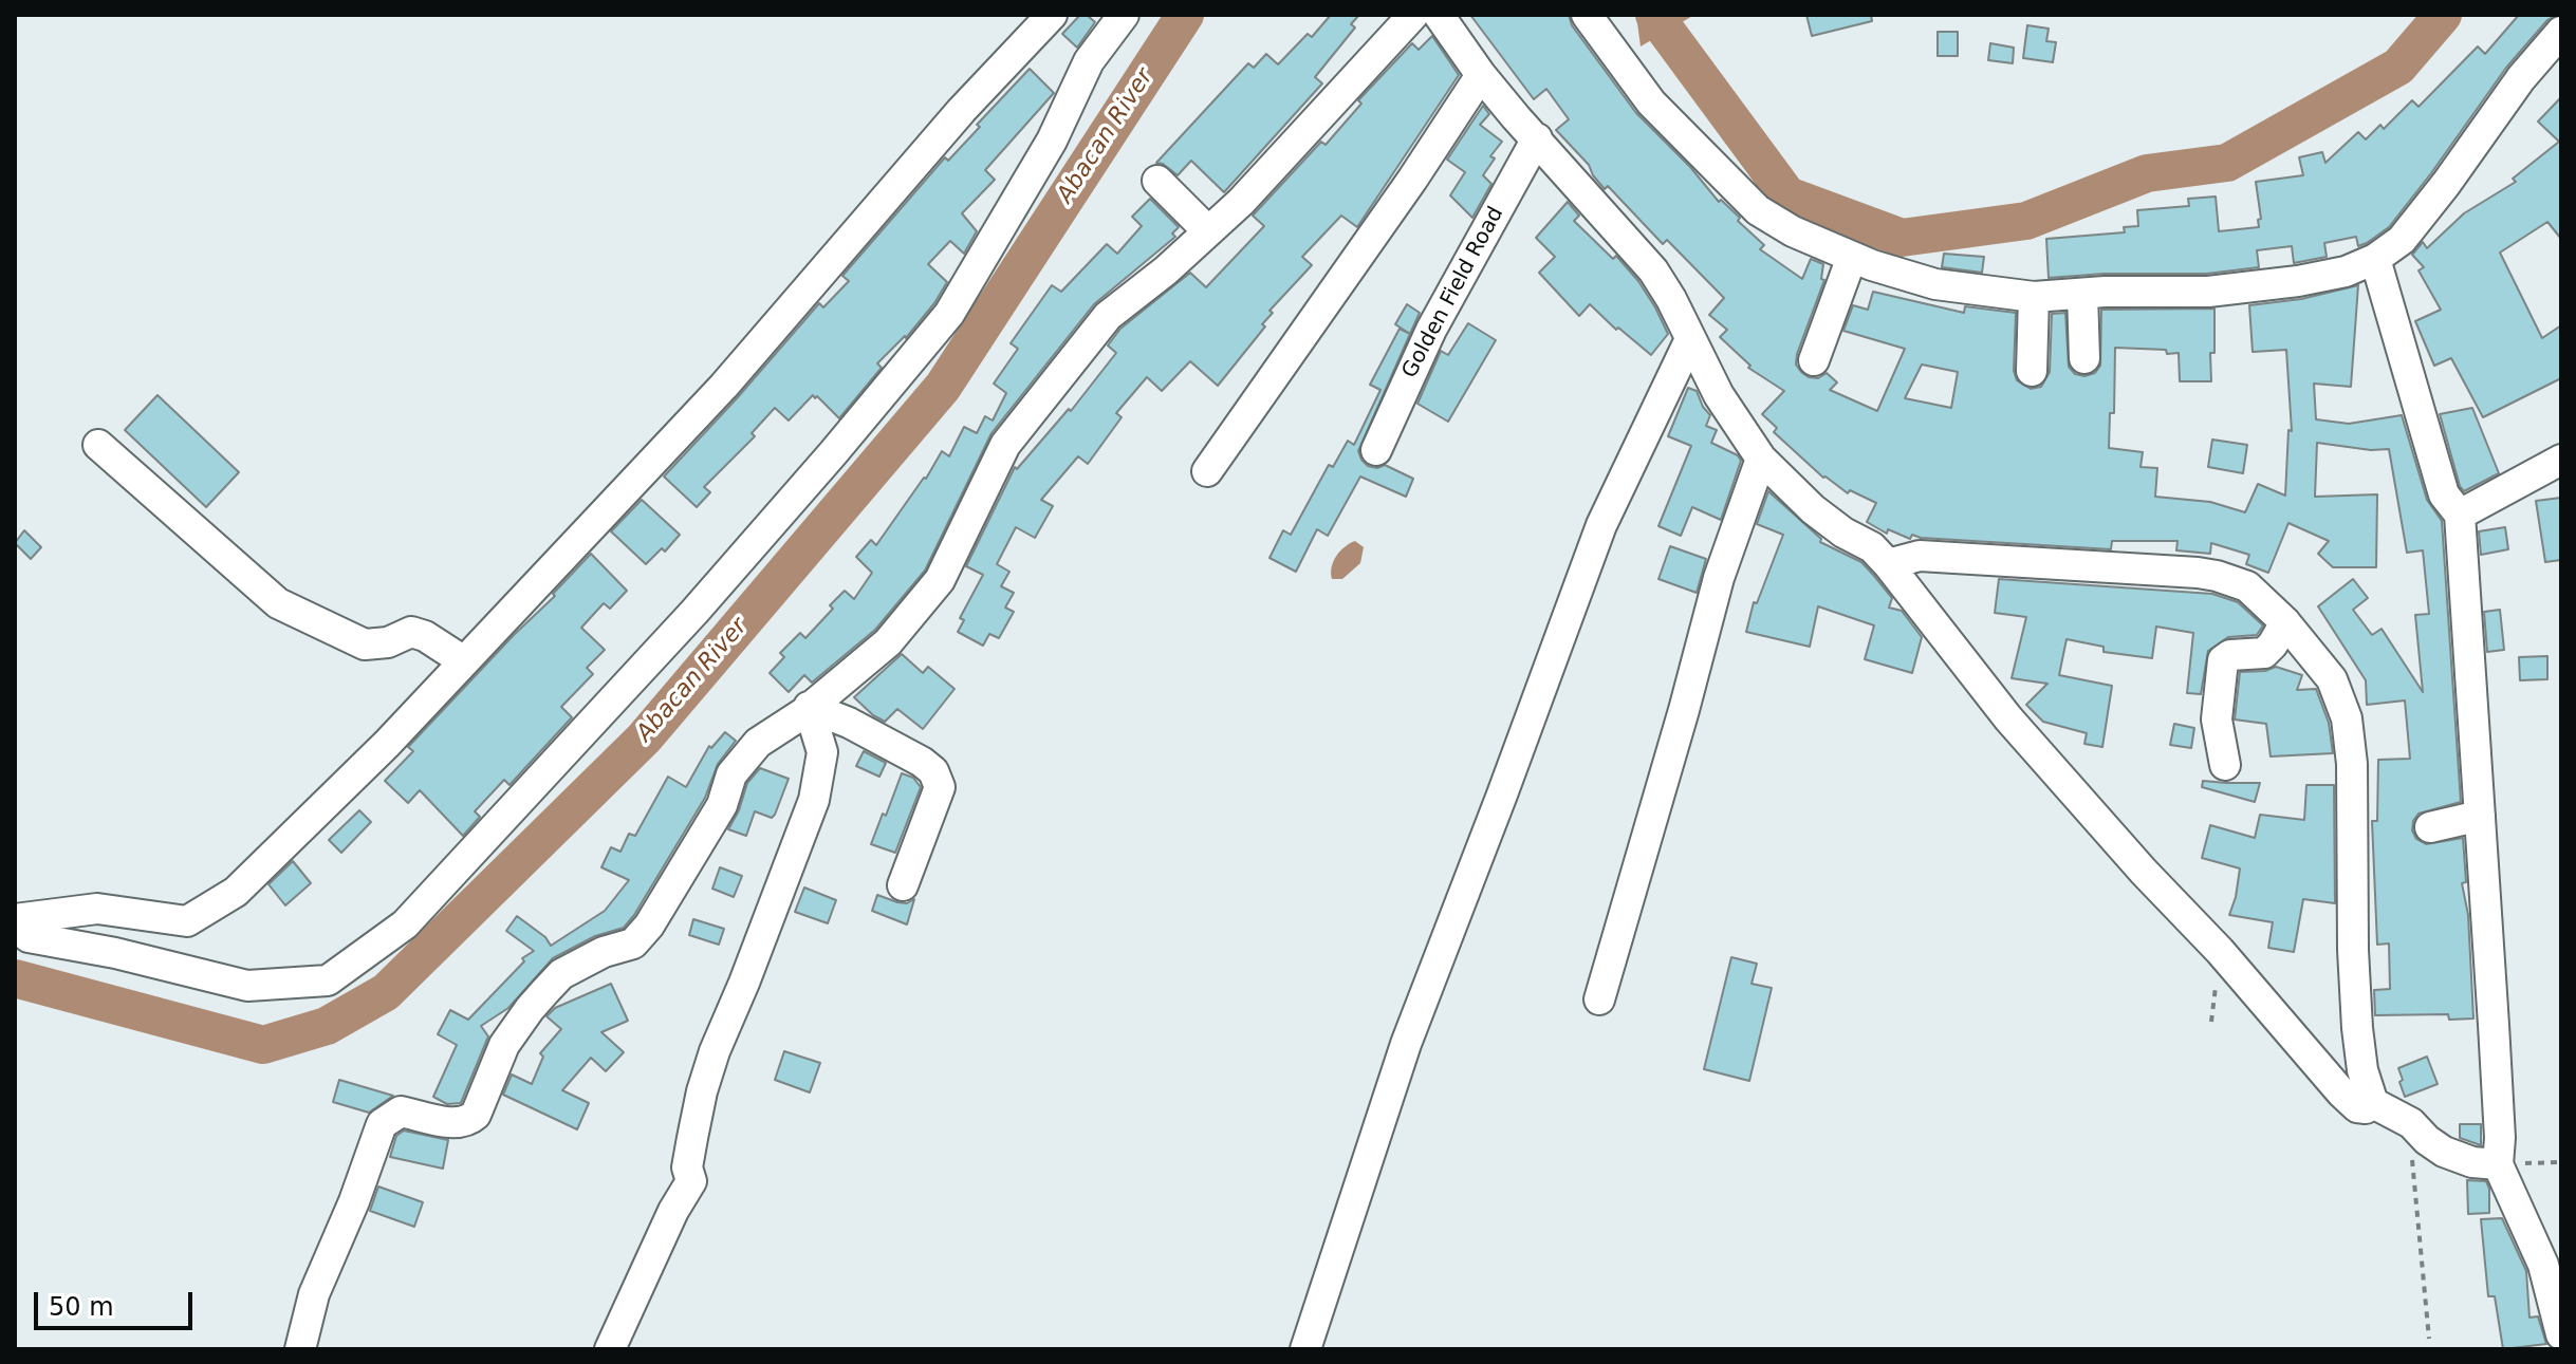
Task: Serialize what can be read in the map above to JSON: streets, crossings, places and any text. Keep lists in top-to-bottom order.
{
  "streets": {
    "street": ["Golden Field Road"]
  },
  "water": ["Abacan River"],
  "scale_bar": "50 m"
}
